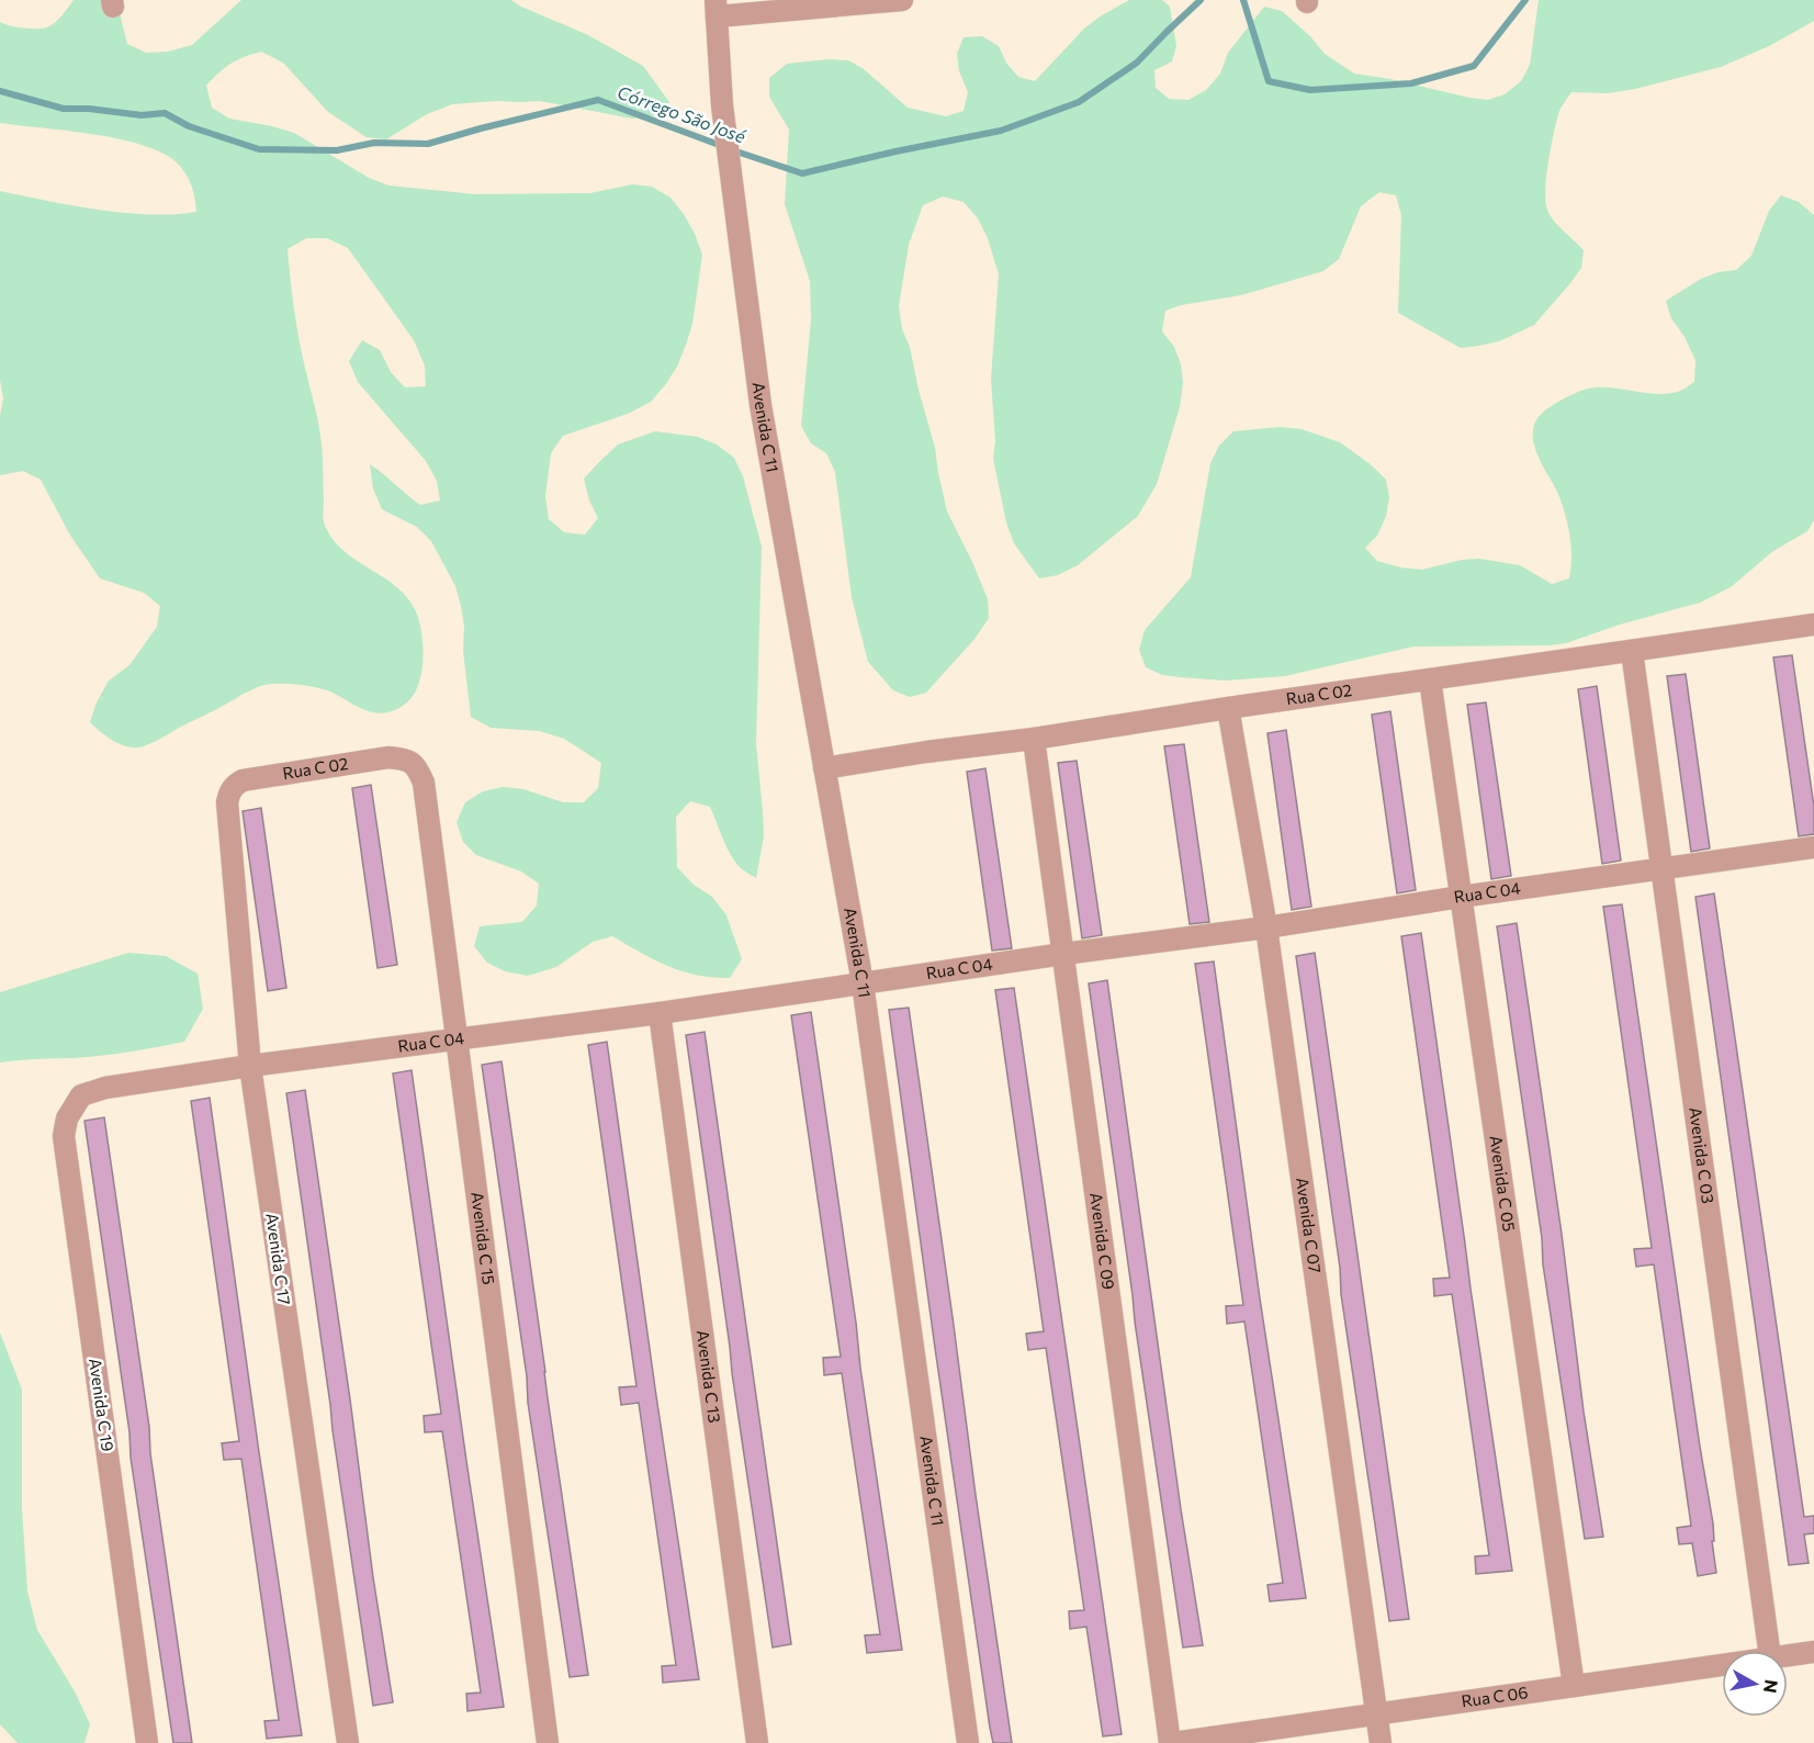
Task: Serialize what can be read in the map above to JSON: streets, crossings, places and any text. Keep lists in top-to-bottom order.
{
  "streets": {
    "street": [
      "Avenida C 11",
      "Rua C 02",
      "Rua C 04",
      "Avenida C 03",
      "Avenida C 05",
      "Avenida C 07",
      "Avenida C 15",
      "Avenida C 09",
      "Avenida C 17",
      "Avenida C 13",
      "Avenida C 19",
      "Rua C 06"
    ]
  },
  "crossings": [
    ["Avenida C 11", "Rua C 02"],
    ["Avenida C 11", "Rua C 04"],
    ["Rua C 02", "Avenida C 03"],
    ["Rua C 02", "Avenida C 05"],
    ["Rua C 02", "Avenida C 07"],
    ["Rua C 02", "Avenida C 15"],
    ["Rua C 02", "Avenida C 09"],
    ["Rua C 02", "Avenida C 17"],
    ["Rua C 04", "Avenida C 03"],
    ["Rua C 04", "Avenida C 05"],
    ["Rua C 04", "Avenida C 07"],
    ["Rua C 04", "Avenida C 15"],
    ["Rua C 04", "Avenida C 09"],
    ["Rua C 04", "Avenida C 17"],
    ["Rua C 04", "Avenida C 13"],
    ["Rua C 04", "Avenida C 19"],
    ["Avenida C 05", "Rua C 06"],
    ["Avenida C 07", "Rua C 06"],
    ["Avenida C 09", "Rua C 06"]
  ],
  "water": ["Córrego São José"],
  "north": "right"
}
